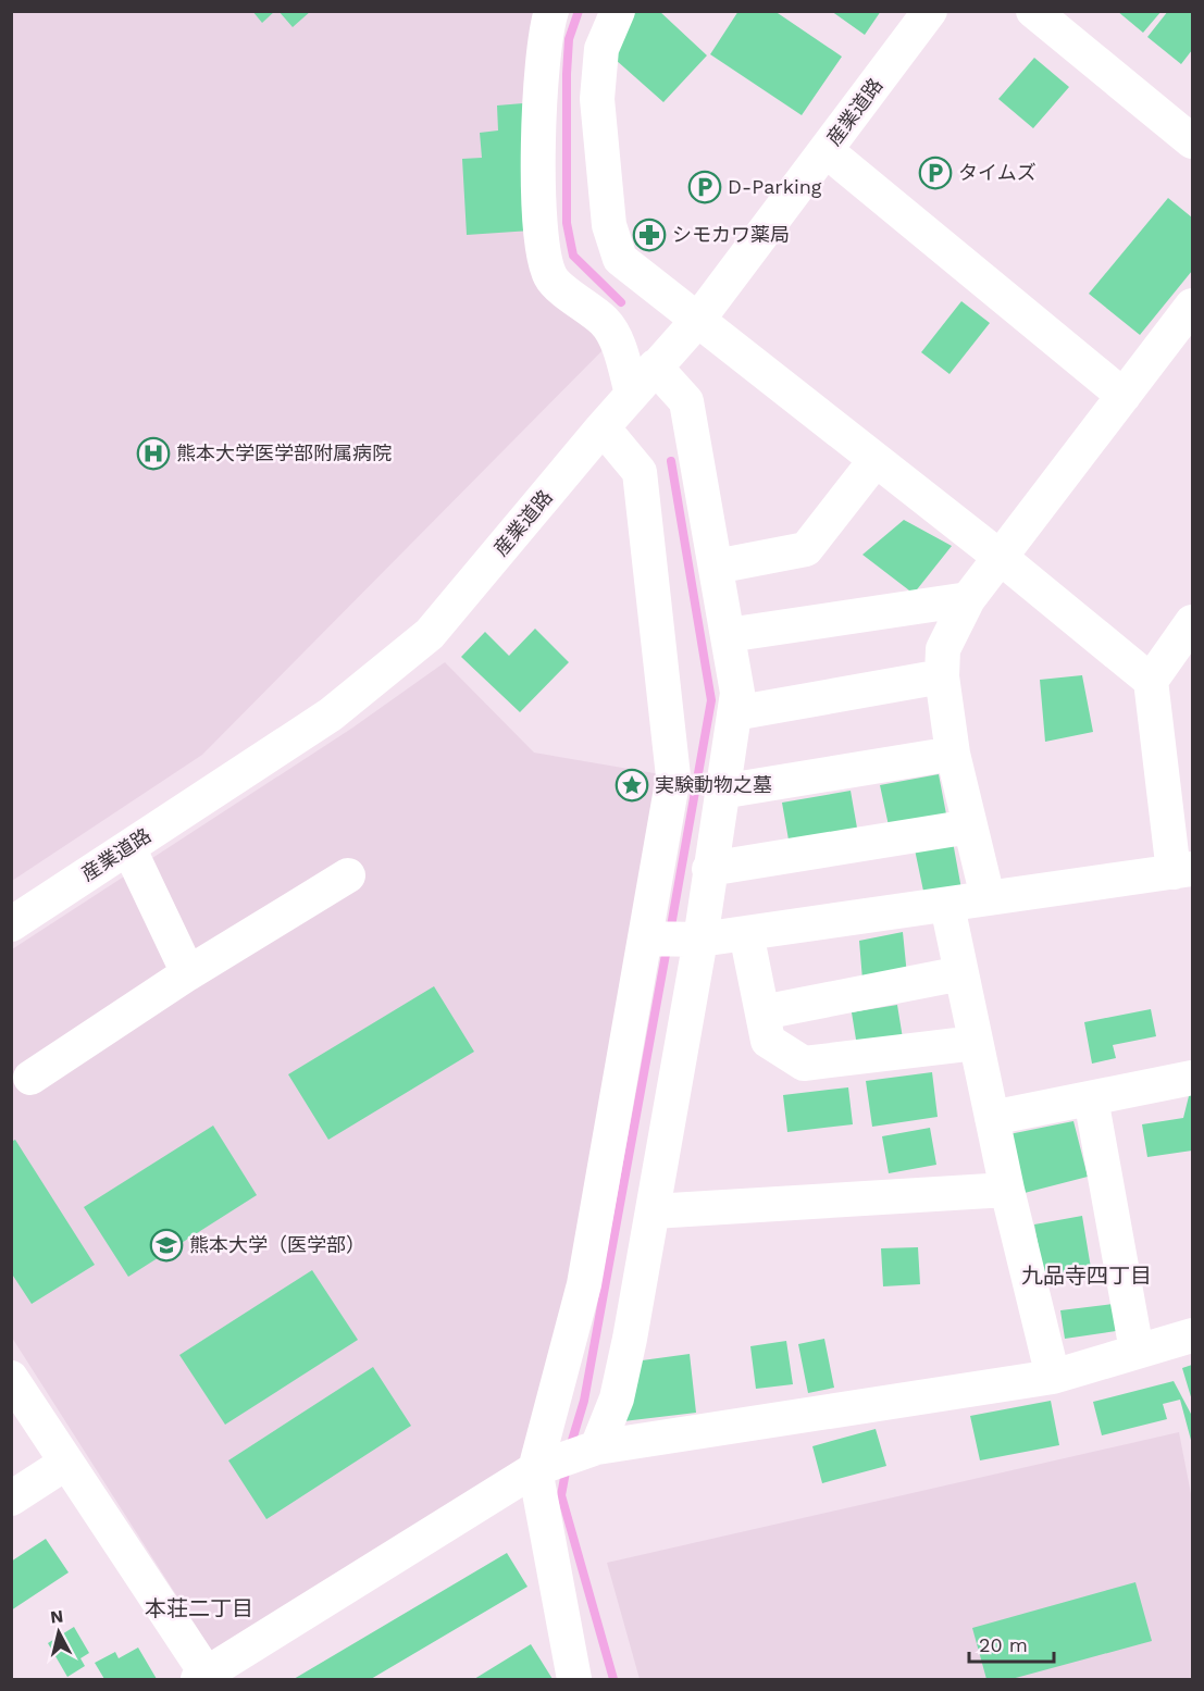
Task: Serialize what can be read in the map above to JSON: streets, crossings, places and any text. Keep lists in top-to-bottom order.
{
  "streets": {
    "street": ["産業道路"]
  },
  "districts": ["九品寺四丁目", "本荘二丁目"],
  "places": {
    "parking": ["タイムズ", "D-Parking"],
    "pharmacy": ["シモカワ薬局"],
    "hospital": ["熊本大学医学部附属病院"],
    "place": ["実験動物之墓"],
    "school or university": ["熊本大学（医学部）"]
  },
  "scale_bar": "20 m",
  "north": "top"
}
